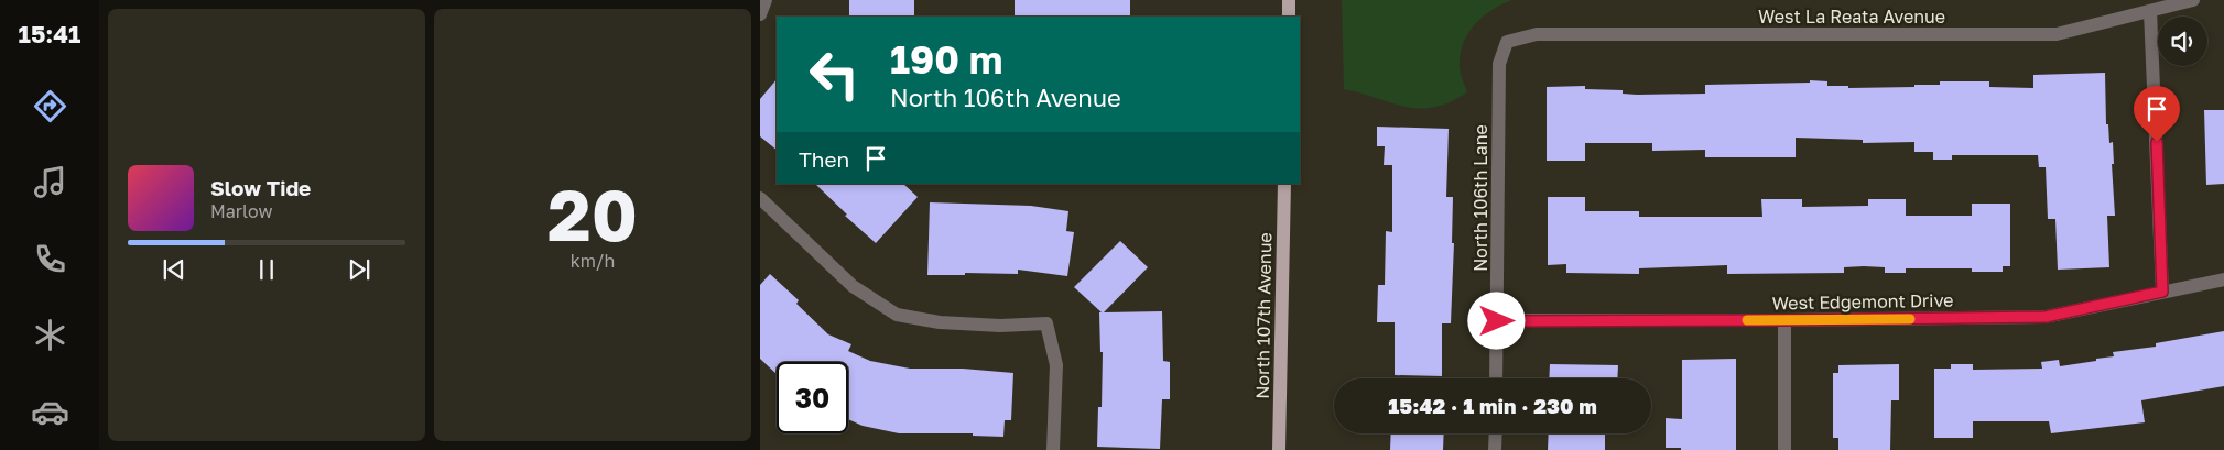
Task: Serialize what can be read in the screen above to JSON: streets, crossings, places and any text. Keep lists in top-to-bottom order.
{
  "streets": {
    "main road": ["North 107th Avenue"],
    "street": ["West La Reata Avenue", "North 106th Lane", "West Edgemont Drive"]
  },
  "crossings": [
    ["West La Reata Avenue", "North 106th Lane"],
    ["North 106th Lane", "West Edgemont Drive"]
  ],
  "page": {
    "tabs": "15:41",
    "tile": ["20", "km/h"],
    "turn": ["190 m", "North 106th Avenue"],
    "then": "Then",
    "song": ["Slow Tide", "Marlow"],
    "limit": "30",
    "trip": "15:42 · 1 min · 230 m"
  }
}
